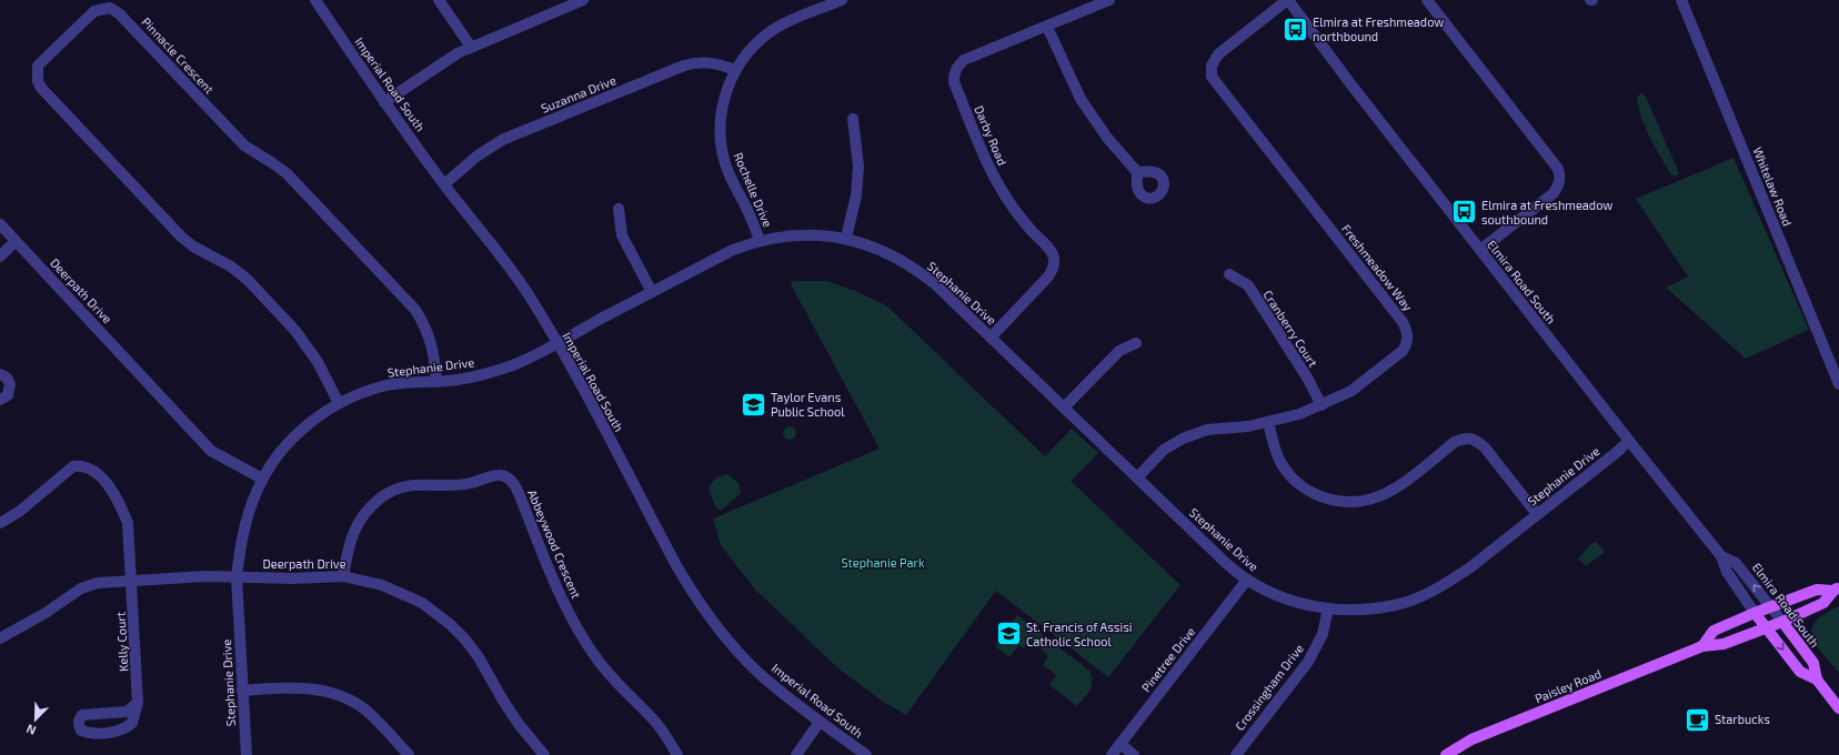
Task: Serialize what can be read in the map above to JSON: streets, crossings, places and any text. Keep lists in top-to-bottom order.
{
  "streets": {
    "main road": ["Elmira Road South", "Paisley Road"],
    "street": [
      "Pinnacle Crescent",
      "Imperial Road South",
      "Suzanna Drive",
      "Darby Road",
      "Whitelaw Road",
      "Rochelle Drive",
      "Freshmeadow Way",
      "Deerpath Drive",
      "Stephanie Drive",
      "Cranberry Court",
      "Abbeywood Crescent",
      "Kelly Court",
      "Pinetree Drive",
      "Crossingham Drive"
    ]
  },
  "crossings": [
    ["Pinnacle Crescent", "Stephanie Drive"],
    ["Imperial Road South", "Suzanna Drive"],
    ["Imperial Road South", "Stephanie Drive"],
    ["Suzanna Drive", "Rochelle Drive"],
    ["Darby Road", "Stephanie Drive"],
    ["Rochelle Drive", "Stephanie Drive"],
    ["Freshmeadow Way", "Elmira Road South"],
    ["Freshmeadow Way", "Stephanie Drive"],
    ["Freshmeadow Way", "Cranberry Court"],
    ["Elmira Road South", "Stephanie Drive"],
    ["Elmira Road South", "Paisley Road"],
    ["Deerpath Drive", "Stephanie Drive"],
    ["Deerpath Drive", "Abbeywood Crescent"],
    ["Deerpath Drive", "Kelly Court"],
    ["Stephanie Drive", "Pinetree Drive"],
    ["Stephanie Drive", "Crossingham Drive"]
  ],
  "parks": ["Stephanie Park"],
  "places": {
    "bus stop": ["Elmira at Freshmeadow northbound", "Elmira at Freshmeadow southbound"],
    "school or university": ["Taylor Evans Public School", "St. Francis of Assisi Catholic School"],
    "cafe": ["Starbucks"]
  },
  "north": "bottom left"
}
